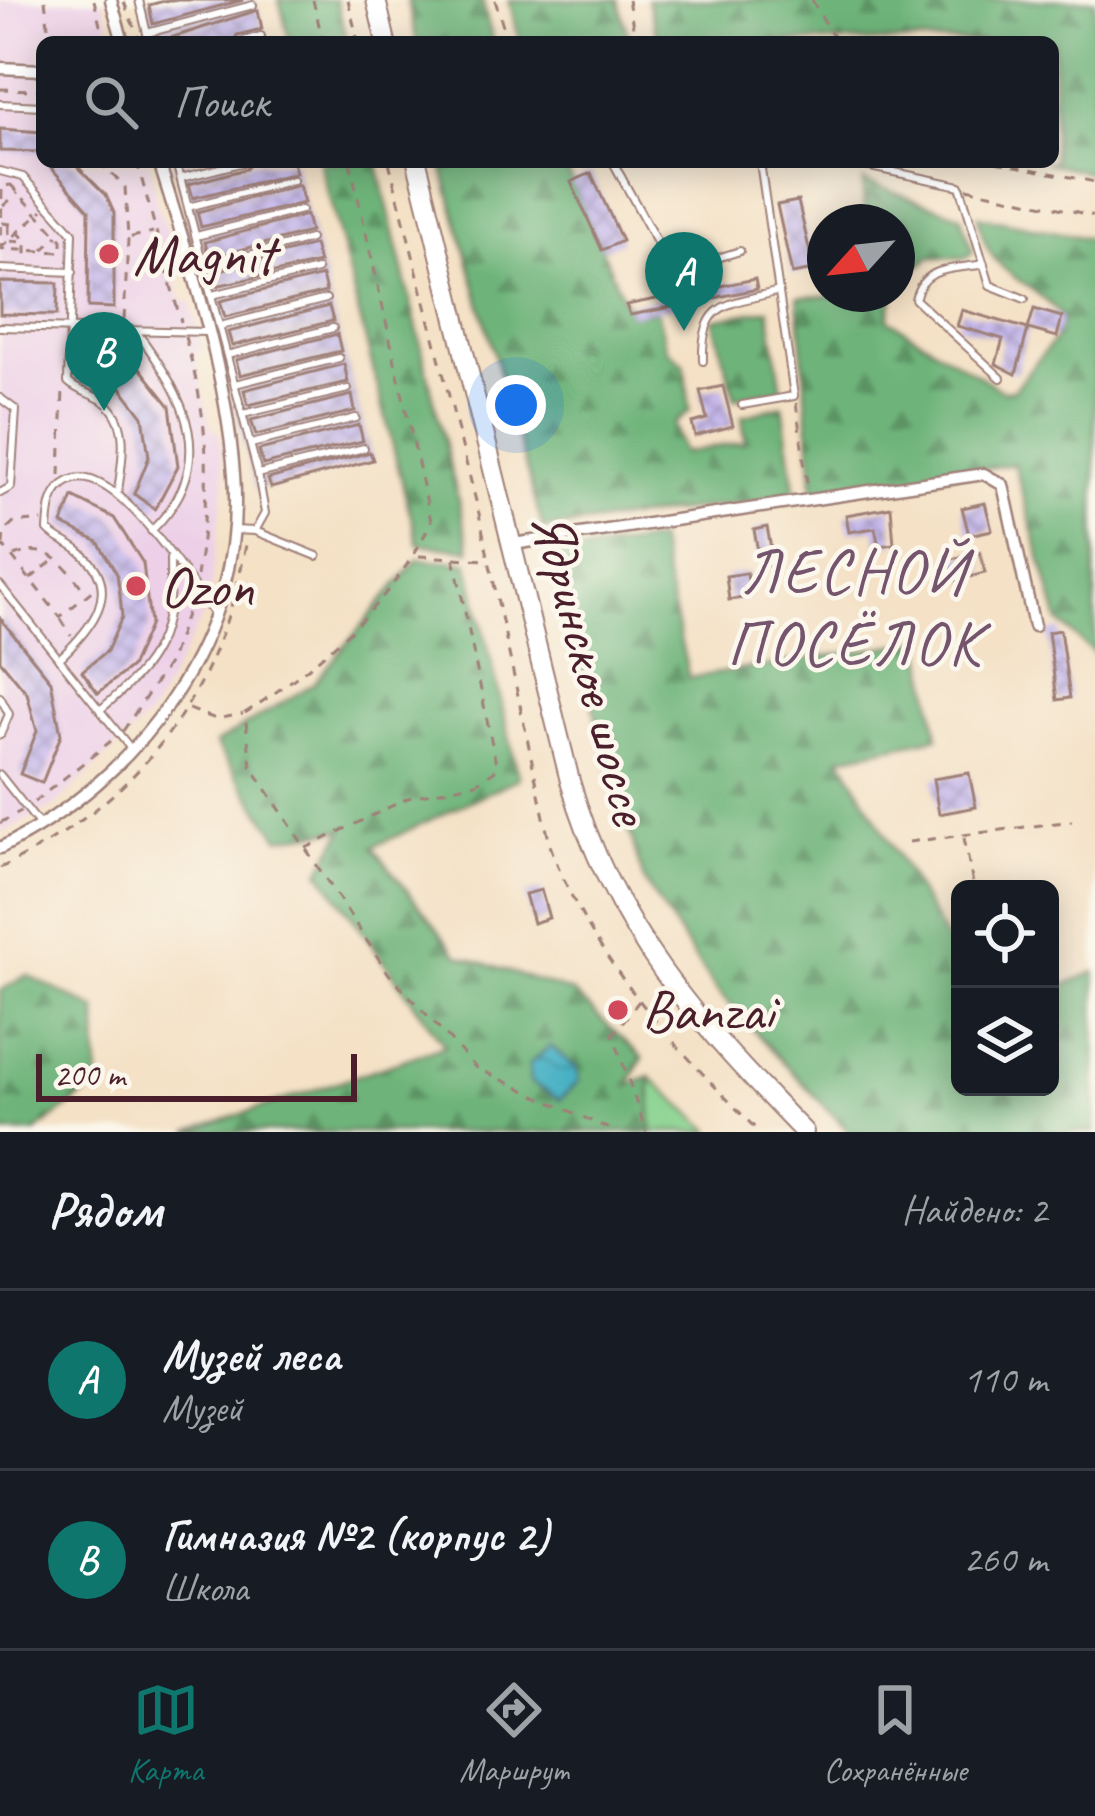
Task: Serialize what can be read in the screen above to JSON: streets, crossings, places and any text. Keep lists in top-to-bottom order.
{
  "streets": {
    "main road": ["Ядринское шоссе"]
  },
  "districts": ["ЛЕСНОЙ ПОСЁЛОК"],
  "places": ["Magnit", "Ozon", "Banzai"],
  "scale_bar": "200 m",
  "north": "bottom left",
  "page": {
    "search": "Поиск",
    "pins": ["A", "B"],
    "scale": "200 m",
    "heading": ["Рядом", "Найдено: 2"],
    "list": [
      {
        "mark": "A",
        "name": "Музей леса",
        "note": "Музей",
        "value": "110 m"
      },
      {
        "mark": "B",
        "name": "Гимназия №2 (корпус 2)",
        "note": "Школа",
        "value": "260 m"
      }
    ],
    "nav": ["Карта", "Маршрут", "Сохранённые"]
  }
}
